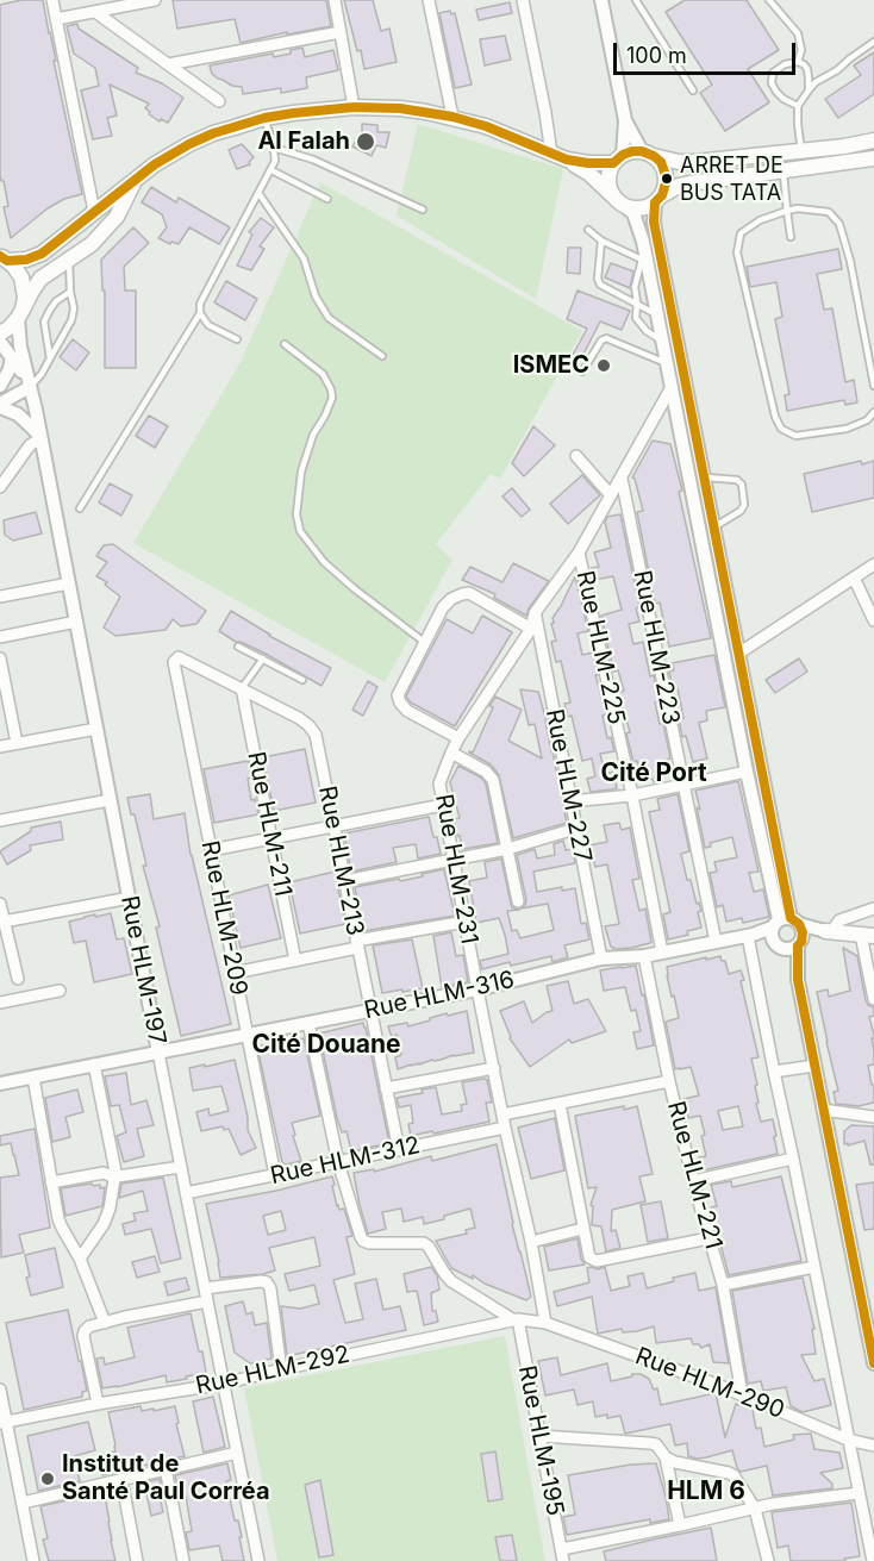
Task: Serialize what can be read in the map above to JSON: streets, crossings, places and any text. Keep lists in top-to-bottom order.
{
  "streets": {
    "street": [
      "Rue HLM-225",
      "Rue HLM-223",
      "Rue HLM-227",
      "Rue HLM-211",
      "Rue HLM-213",
      "Rue HLM-231",
      "Rue HLM-209",
      "Rue HLM-197",
      "Rue HLM-316",
      "Rue HLM-312",
      "Rue HLM-221",
      "Rue HLM-292",
      "Rue HLM-290",
      "Rue HLM-195"
    ]
  },
  "crossings": [
    ["Rue HLM-225", "Rue HLM-231"],
    ["Rue HLM-225", "Rue HLM-316"],
    ["Rue HLM-223", "Rue HLM-231"],
    ["Rue HLM-223", "Rue HLM-316"],
    ["Rue HLM-227", "Rue HLM-231"],
    ["Rue HLM-227", "Rue HLM-316"],
    ["Rue HLM-211", "Rue HLM-213"],
    ["Rue HLM-213", "Rue HLM-209"],
    ["Rue HLM-213", "Rue HLM-316"],
    ["Rue HLM-213", "Rue HLM-312"],
    ["Rue HLM-231", "Rue HLM-316"],
    ["Rue HLM-231", "Rue HLM-312"],
    ["Rue HLM-231", "Rue HLM-292"],
    ["Rue HLM-231", "Rue HLM-290"],
    ["Rue HLM-209", "Rue HLM-316"],
    ["Rue HLM-209", "Rue HLM-312"],
    ["Rue HLM-197", "Rue HLM-316"],
    ["Rue HLM-197", "Rue HLM-312"],
    ["Rue HLM-197", "Rue HLM-292"],
    ["Rue HLM-316", "Rue HLM-221"],
    ["Rue HLM-221", "Rue HLM-290"],
    ["Rue HLM-292", "Rue HLM-290"],
    ["Rue HLM-292", "Rue HLM-195"]
  ],
  "districts": ["Cité Port", "Cité Douane", "HLM 6"],
  "places": [
    "Al Falah",
    "ARRET DE BUS TATA",
    "ISMEC",
    "Institut de Santé Paul Corréa"
  ],
  "scale_bar": "100 m"
}
